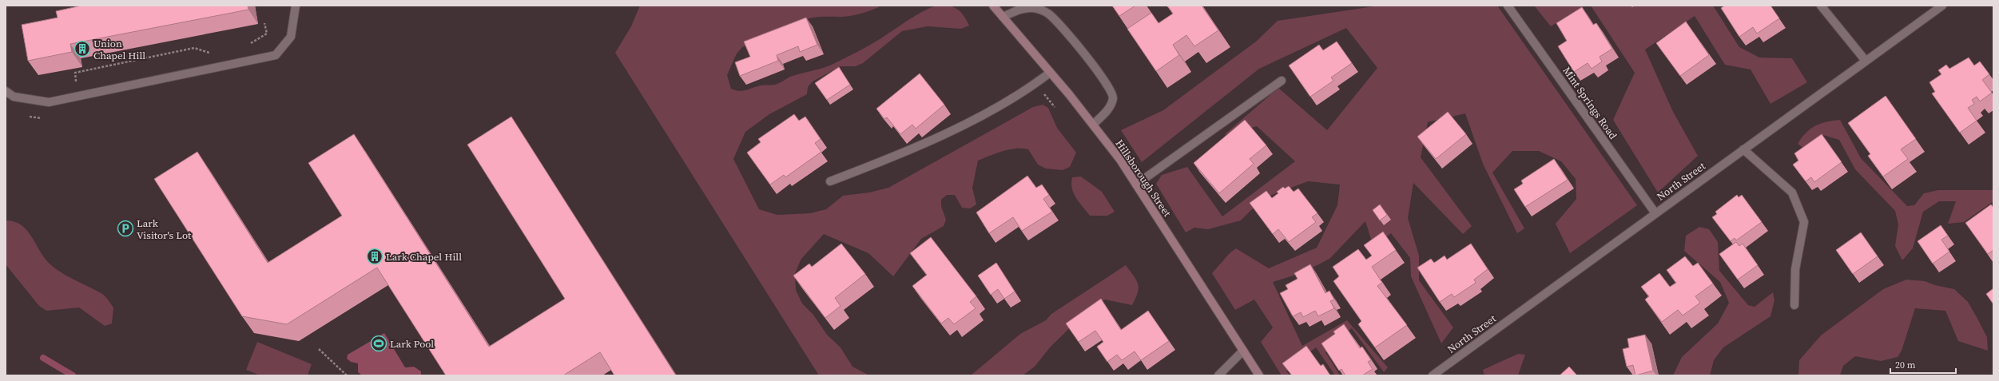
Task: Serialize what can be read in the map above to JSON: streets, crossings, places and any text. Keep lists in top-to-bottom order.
{
  "streets": {
    "street": ["Mint Springs Road", "Hillsborough Street", "North Street"]
  },
  "crossings": [
    ["Mint Springs Road", "North Street"]
  ],
  "places": {
    "building": ["Union Chapel Hill", "Lark Chapel Hill"],
    "parking": ["Lark Visitor's Lot"],
    "sports": ["Lark Pool"]
  },
  "scale_bar": "20 m"
}
